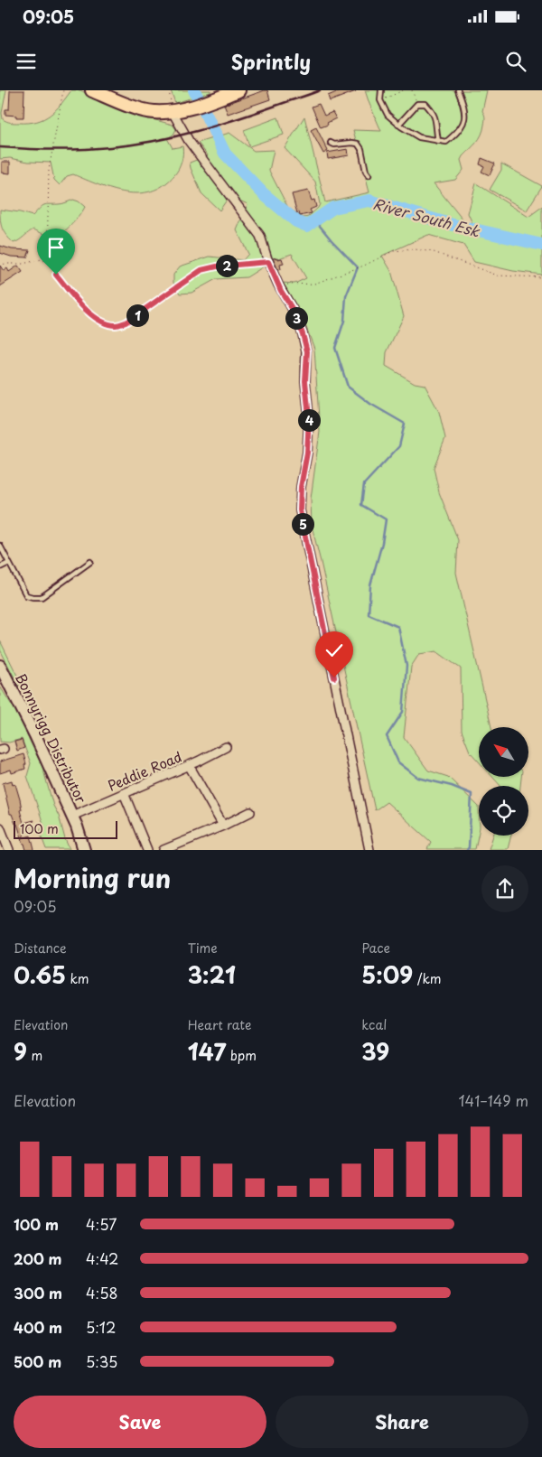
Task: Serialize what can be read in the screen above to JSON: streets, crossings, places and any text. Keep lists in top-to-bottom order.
{
  "streets": {
    "main road": ["Bonnyrigg Distributor"],
    "street": ["Peddie Road"]
  },
  "crossings": [
    ["Bonnyrigg Distributor", "Peddie Road"]
  ],
  "water": ["River South Esk"],
  "scale_bar": "100 m",
  "north": "top left",
  "page": {
    "status": "09:05",
    "header": "Sprintly",
    "pins": [
      "2",
      "1",
      "3",
      "4",
      "5"
    ],
    "scale": "100 m",
    "heading": ["Morning run", "09:05"],
    "stats": [
      ["Distance", "0.65 km"],
      ["Time", "3:21"],
      ["Pace", "5:09 /km"],
      ["Elevation", "9 m"],
      ["Heart rate", "147 bpm"],
      ["kcal", "39"]
    ],
    "chart": ["Elevation", "141–149 m"],
    "list": [
      {
        "name": "100 m",
        "note": "4:57"
      },
      {
        "name": "200 m",
        "note": "4:42"
      },
      {
        "name": "300 m",
        "note": "4:58"
      },
      {
        "name": "400 m",
        "note": "5:12"
      },
      {
        "name": "500 m",
        "note": "5:35"
      }
    ],
    "buttons": ["Save", "Share"]
  }
}
